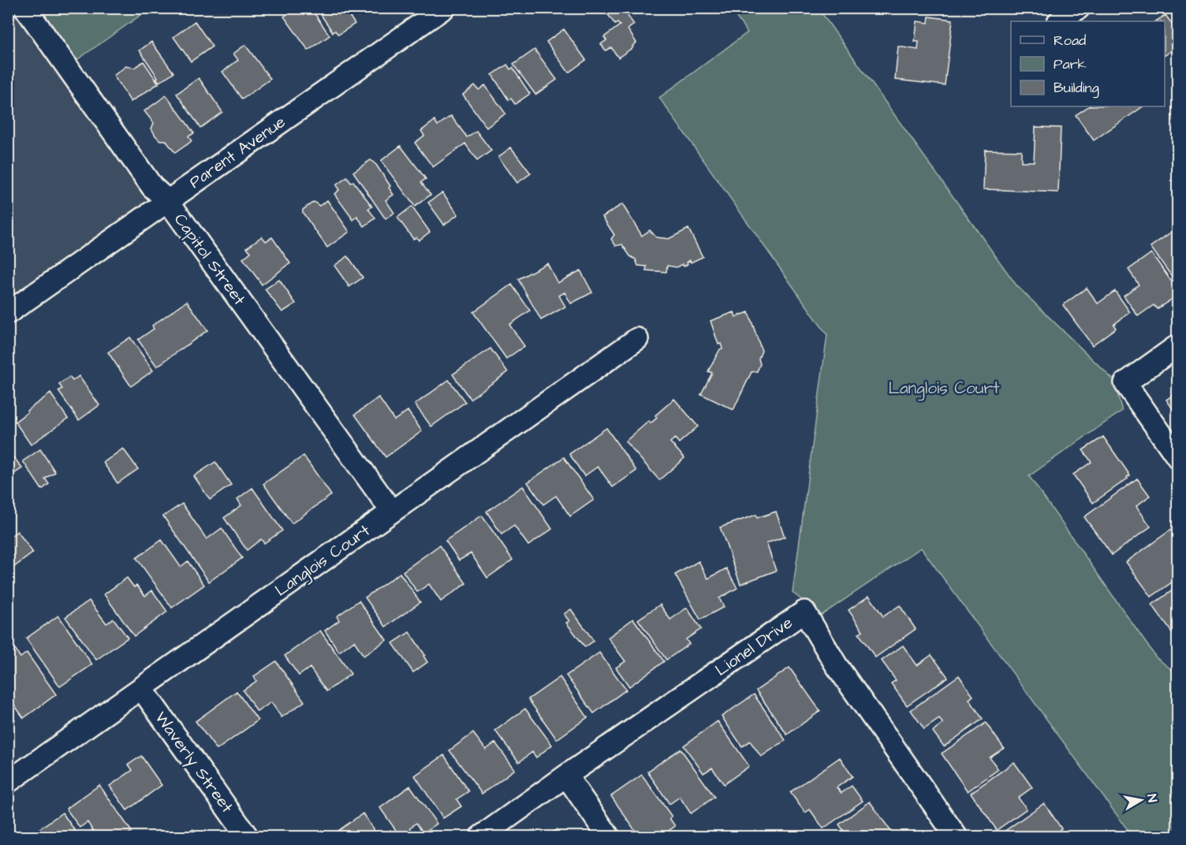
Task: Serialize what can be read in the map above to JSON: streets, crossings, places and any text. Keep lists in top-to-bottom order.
{
  "streets": {
    "street": [
      "Parent Avenue",
      "Capitol Street",
      "Langlois Court",
      "Lionel Drive",
      "Waverly Street"
    ]
  },
  "crossings": [
    ["Parent Avenue", "Capitol Street"],
    ["Capitol Street", "Langlois Court"],
    ["Langlois Court", "Waverly Street"]
  ],
  "parks": ["Langlois Court"],
  "legend": ["Road", "Park", "Building"],
  "north": "right"
}
